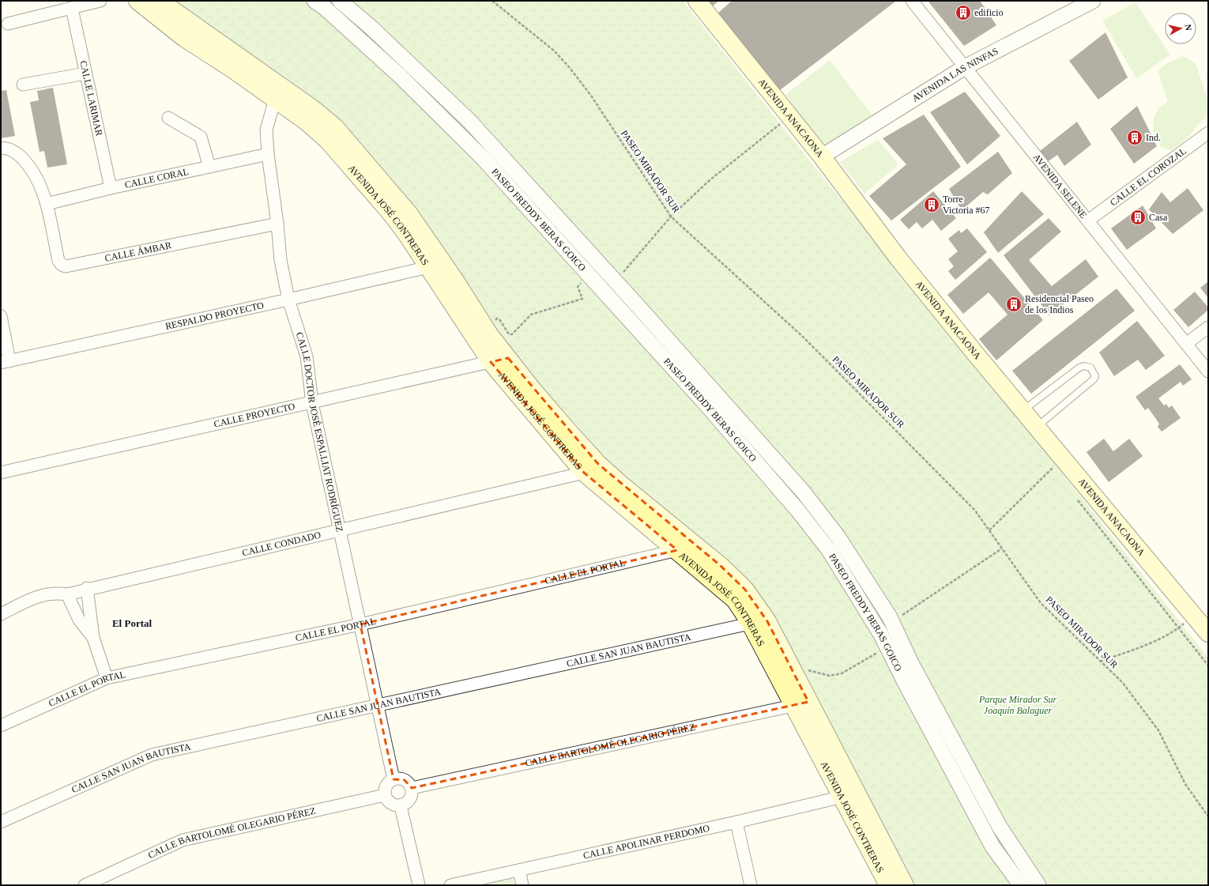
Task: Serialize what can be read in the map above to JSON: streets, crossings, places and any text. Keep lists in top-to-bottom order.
{
  "streets": {
    "main road": ["AVENIDA ANACAONA", "AVENIDA JOSÉ CONTRERAS"],
    "street": [
      "AVENIDA LAS NINFAS",
      "CALLE LARIMAR",
      "CALLE EL COROZAL",
      "CALLE CORAL",
      "AVENIDA SELENE",
      "PASEO FREDDY BERAS GOICO",
      "CALLE ÁMBAR",
      "RESPALDO PROYECTO",
      "CALLE PROYECTO",
      "CALLE DOCTOR JOSÉ ESPALLIAT RODRÍGUEZ",
      "CALLE CONDADO",
      "CALLE EL PORTAL",
      "CALLE SAN JUAN BAUTISTA",
      "CALLE BARTOLOMÉ OLEGARIO PÉREZ",
      "CALLE APOLINAR PERDOMO"
    ],
    "path": ["PASEO MIRADOR SUR"]
  },
  "crossings": [
    ["AVENIDA LAS NINFAS", "AVENIDA ANACAONA"],
    ["AVENIDA LAS NINFAS", "AVENIDA SELENE"],
    ["CALLE LARIMAR", "CALLE CORAL"],
    ["CALLE EL COROZAL", "AVENIDA SELENE"],
    ["CALLE CORAL", "CALLE ÁMBAR"],
    ["CALLE CORAL", "CALLE DOCTOR JOSÉ ESPALLIAT RODRÍGUEZ"],
    ["AVENIDA JOSÉ CONTRERAS", "RESPALDO PROYECTO"],
    ["AVENIDA JOSÉ CONTRERAS", "CALLE PROYECTO"],
    ["AVENIDA JOSÉ CONTRERAS", "CALLE DOCTOR JOSÉ ESPALLIAT RODRÍGUEZ"],
    ["AVENIDA JOSÉ CONTRERAS", "CALLE CONDADO"],
    ["AVENIDA JOSÉ CONTRERAS", "CALLE EL PORTAL"],
    ["AVENIDA JOSÉ CONTRERAS", "CALLE SAN JUAN BAUTISTA"],
    ["AVENIDA JOSÉ CONTRERAS", "CALLE BARTOLOMÉ OLEGARIO PÉREZ"],
    ["AVENIDA JOSÉ CONTRERAS", "CALLE APOLINAR PERDOMO"],
    ["CALLE ÁMBAR", "CALLE DOCTOR JOSÉ ESPALLIAT RODRÍGUEZ"],
    ["RESPALDO PROYECTO", "CALLE DOCTOR JOSÉ ESPALLIAT RODRÍGUEZ"],
    ["CALLE PROYECTO", "CALLE DOCTOR JOSÉ ESPALLIAT RODRÍGUEZ"],
    ["CALLE DOCTOR JOSÉ ESPALLIAT RODRÍGUEZ", "CALLE CONDADO"],
    ["CALLE DOCTOR JOSÉ ESPALLIAT RODRÍGUEZ", "CALLE EL PORTAL"],
    ["CALLE DOCTOR JOSÉ ESPALLIAT RODRÍGUEZ", "CALLE SAN JUAN BAUTISTA"],
    ["CALLE DOCTOR JOSÉ ESPALLIAT RODRÍGUEZ", "CALLE BARTOLOMÉ OLEGARIO PÉREZ"]
  ],
  "districts": ["El Portal"],
  "parks": ["Parque Mirador Sur Joaquín Balaguer"],
  "places": {
    "building": [
      "edificio",
      "Ind.",
      "Torre Victoria #67",
      "Casa",
      "Residencial Paseo de los Indios"
    ]
  },
  "north": "right"
}
